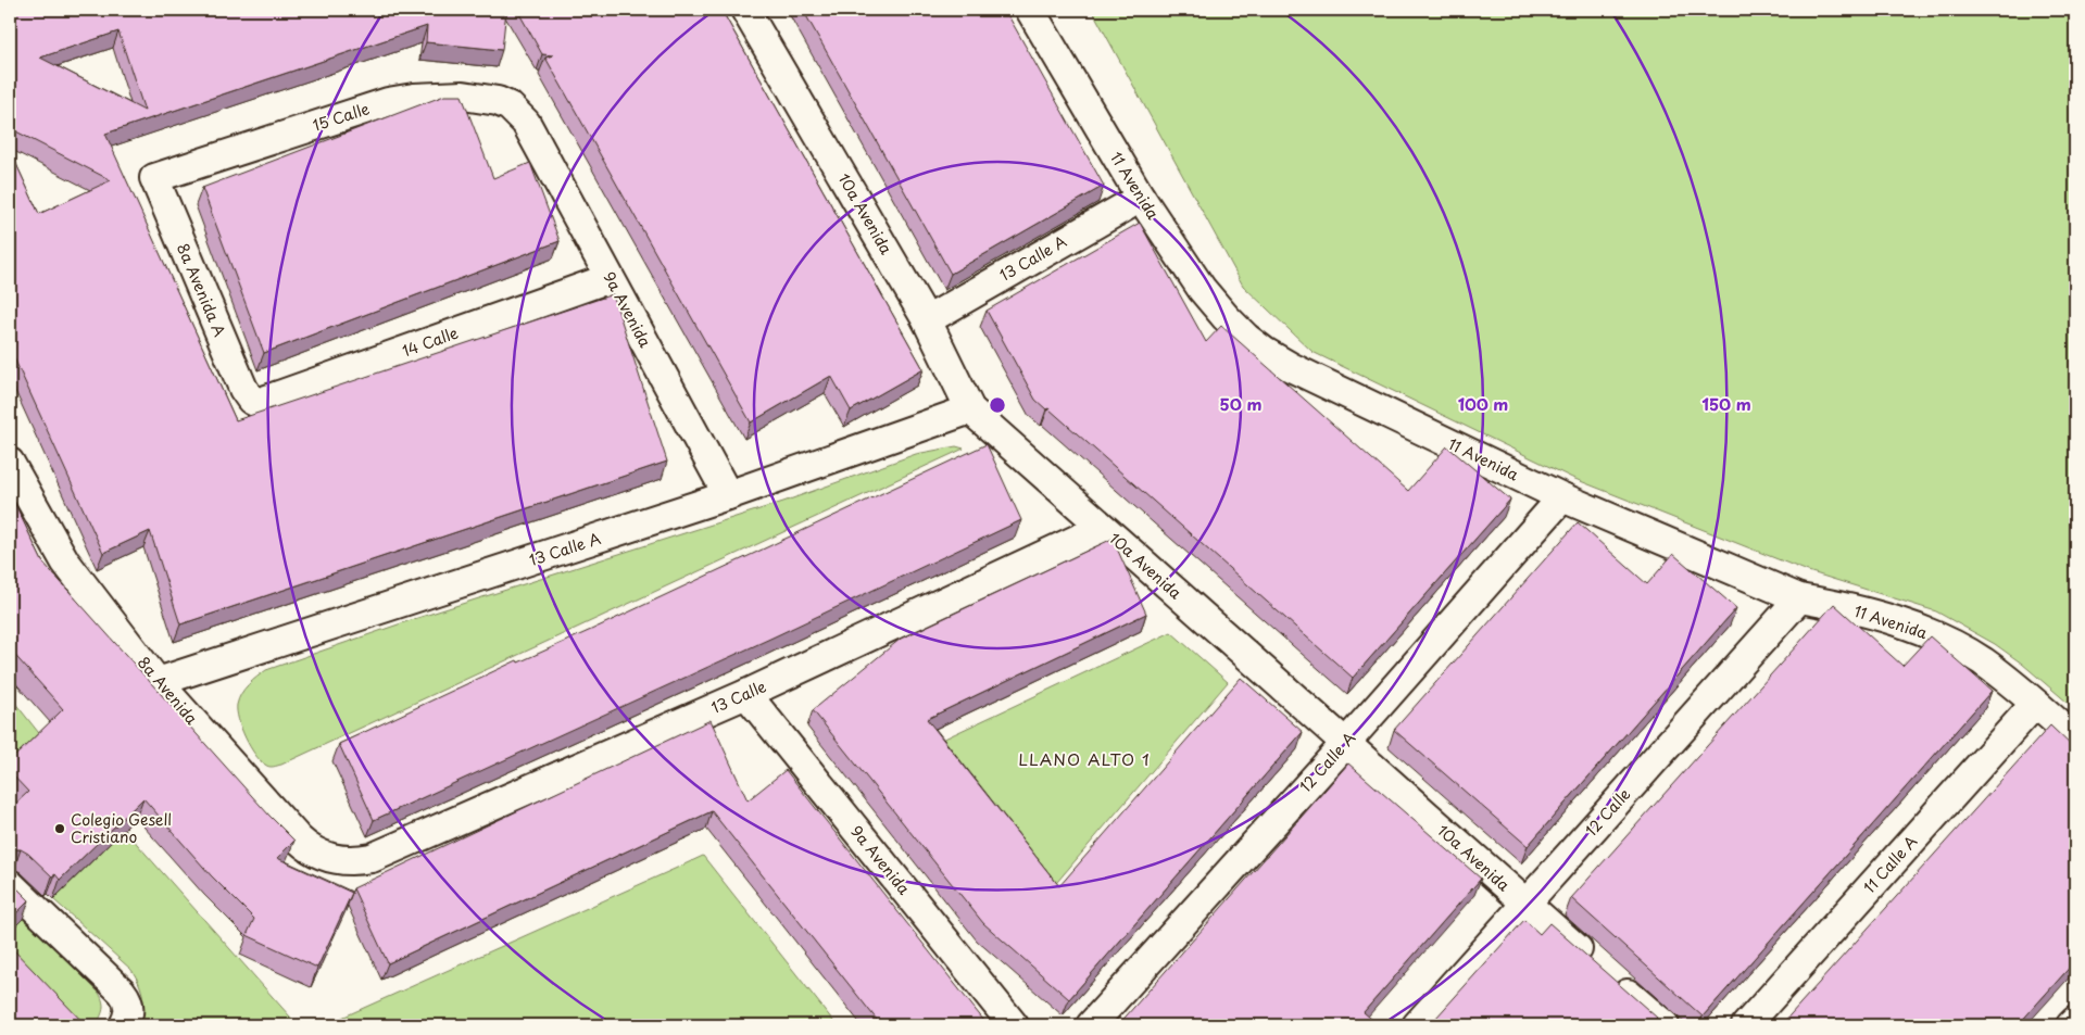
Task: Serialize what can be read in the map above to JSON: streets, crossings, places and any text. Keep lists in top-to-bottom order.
{
  "streets": {
    "street": [
      "15 Calle",
      "11 Avenida",
      "10a Avenida",
      "13 Calle A",
      "8a Avenida A",
      "9a Avenida",
      "14 Calle",
      "8a Avenida",
      "13 Calle",
      "12 Calle A",
      "12 Calle",
      "11 Calle A"
    ]
  },
  "crossings": [
    ["15 Calle", "8a Avenida A"],
    ["15 Calle", "9a Avenida"],
    ["11 Avenida", "13 Calle A"],
    ["11 Avenida", "12 Calle A"],
    ["11 Avenida", "12 Calle"],
    ["11 Avenida", "11 Calle A"],
    ["10a Avenida", "13 Calle A"],
    ["10a Avenida", "13 Calle"],
    ["10a Avenida", "12 Calle A"],
    ["10a Avenida", "12 Calle"],
    ["13 Calle A", "9a Avenida"],
    ["13 Calle A", "8a Avenida"],
    ["8a Avenida A", "14 Calle"],
    ["9a Avenida", "14 Calle"],
    ["9a Avenida", "13 Calle"],
    ["8a Avenida", "13 Calle"]
  ],
  "districts": ["LLANO ALTO 1"],
  "places": ["Colegio Gesell Cristiano"],
  "rings": ["50 m", "100 m", "150 m"]
}
